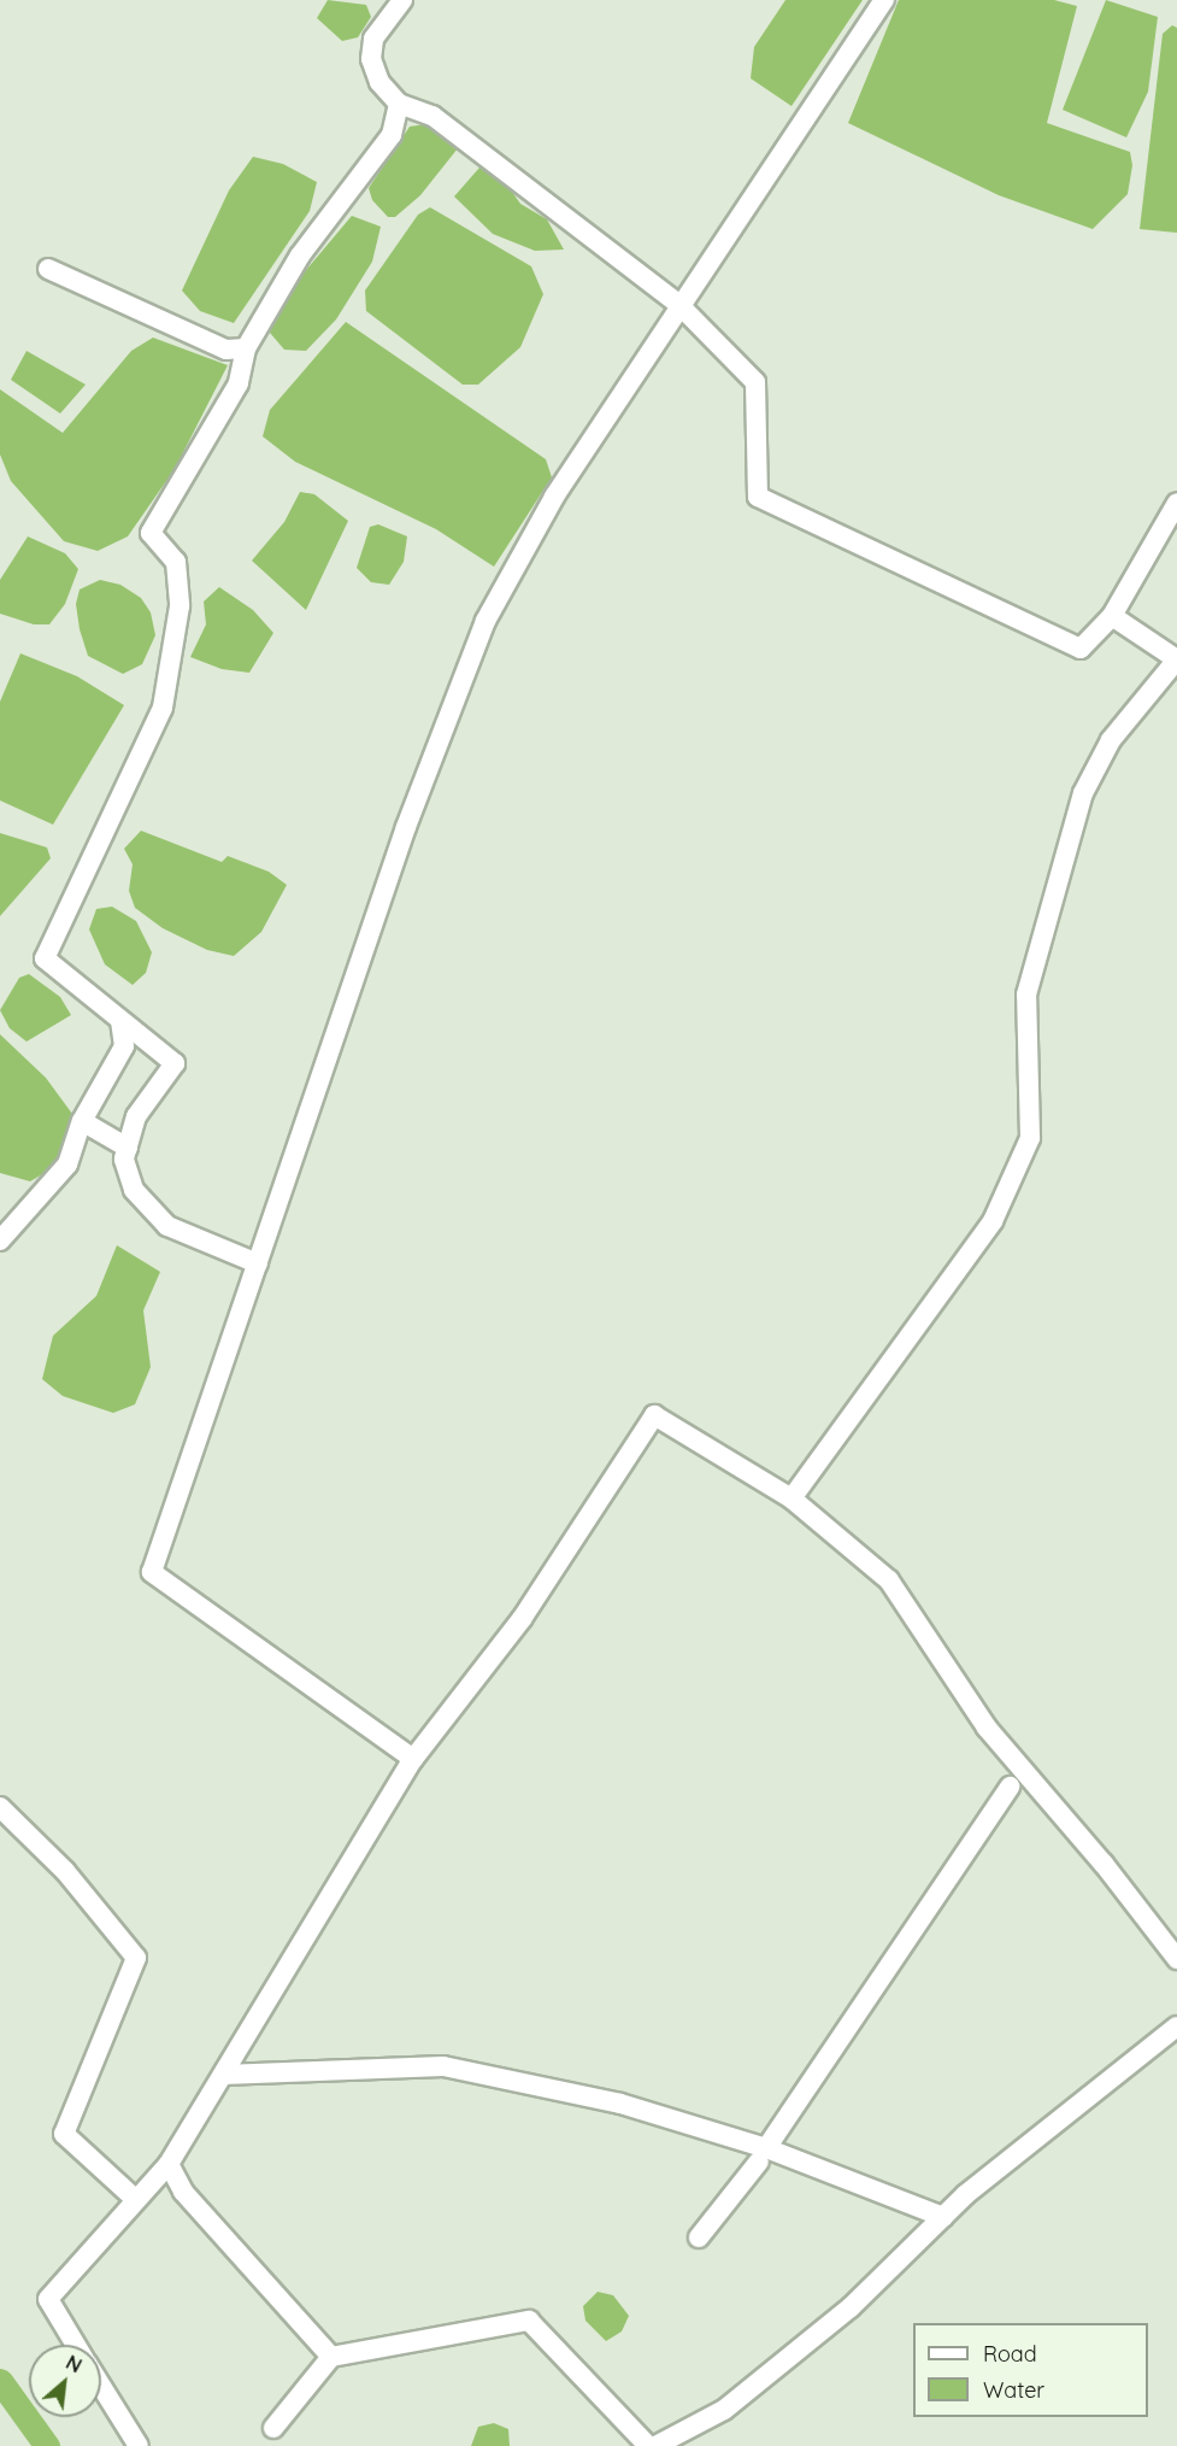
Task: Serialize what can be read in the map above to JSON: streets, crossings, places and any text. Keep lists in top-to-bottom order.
{
  "legend": ["Road", "Water"],
  "north": "top right"
}
